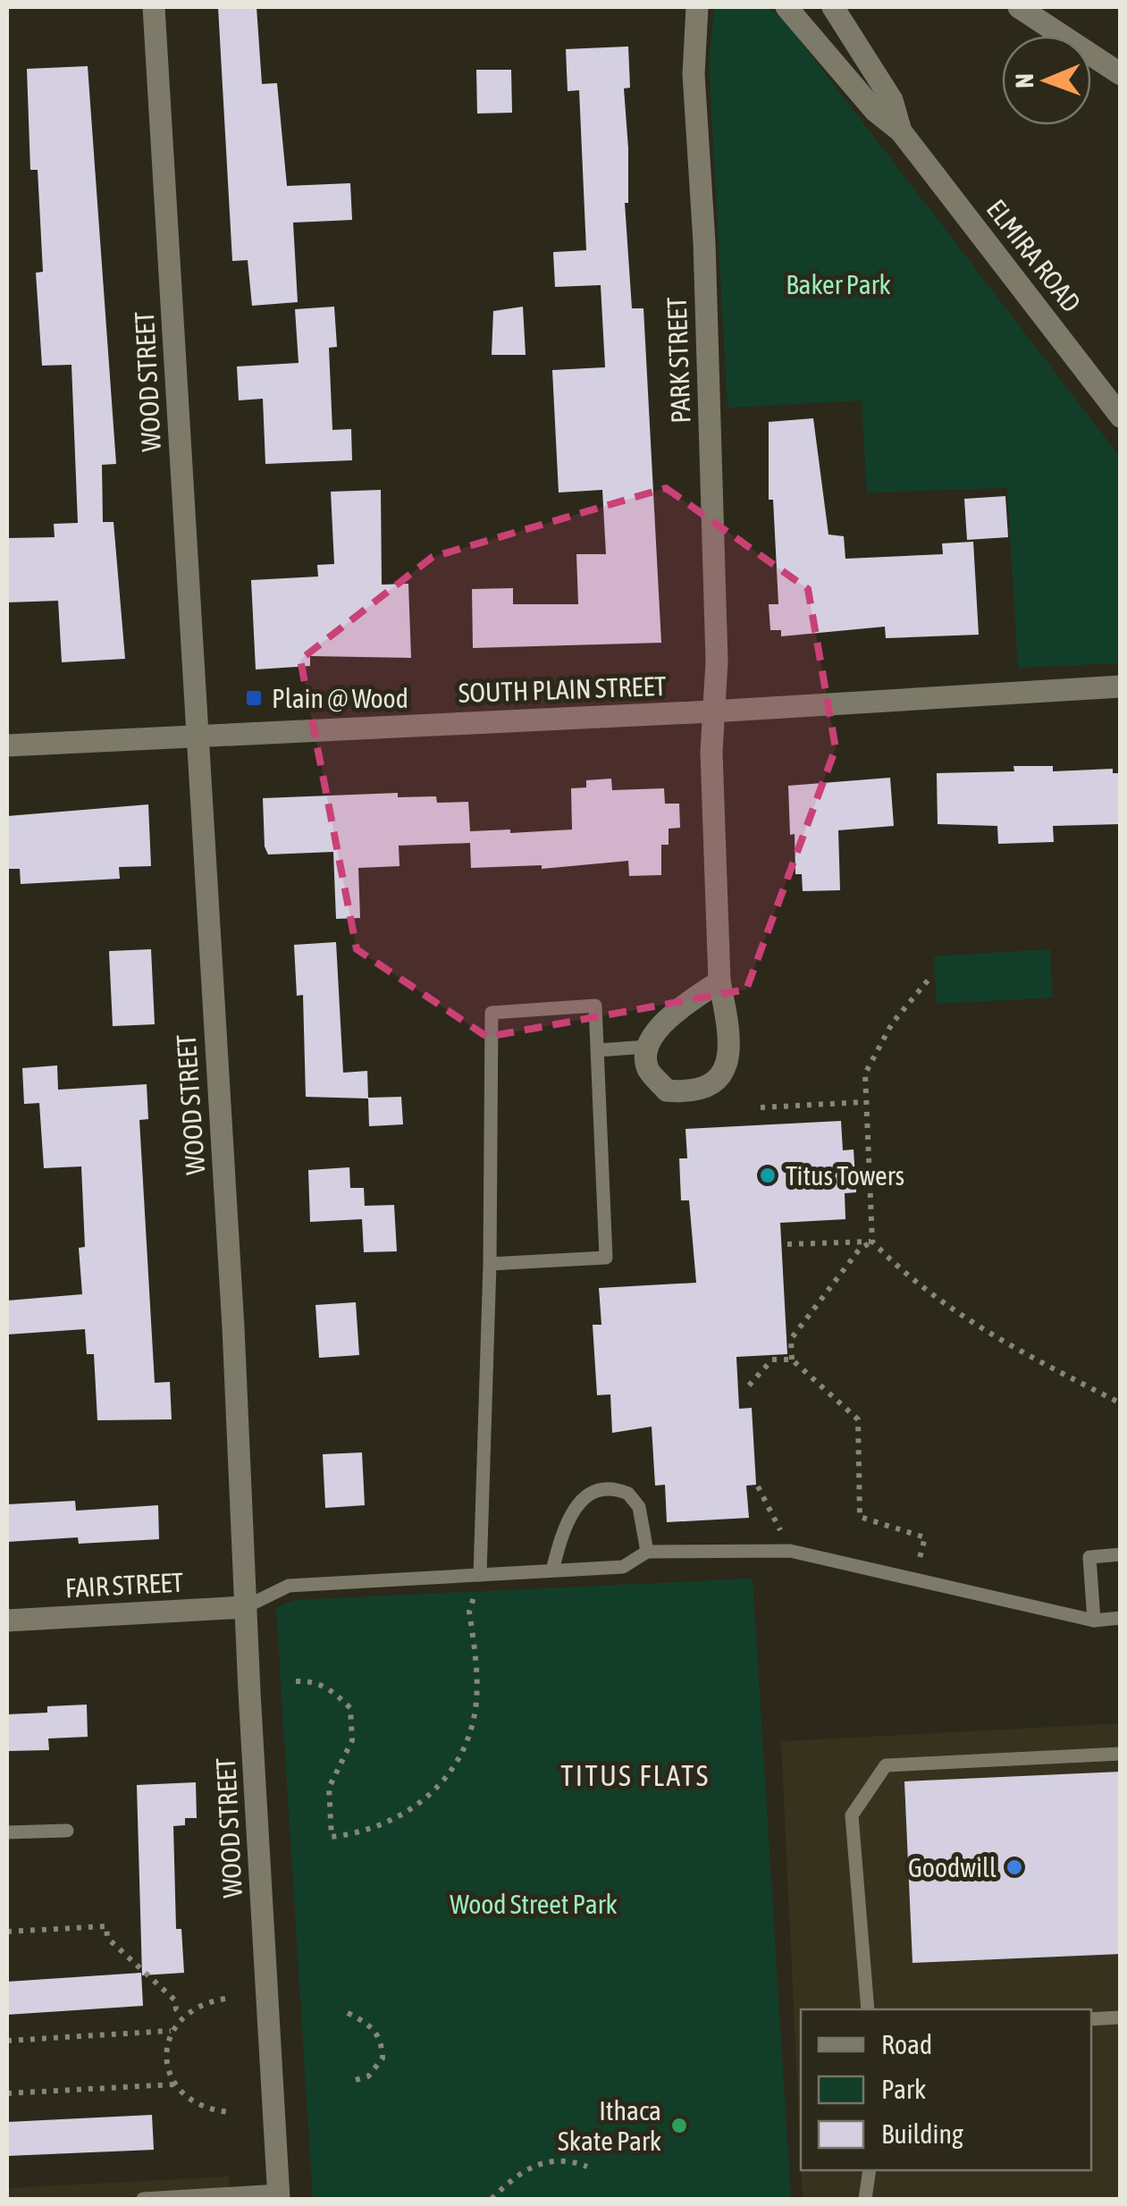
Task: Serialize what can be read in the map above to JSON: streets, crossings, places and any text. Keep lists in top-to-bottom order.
{
  "streets": {
    "street": [
      "ELMIRA ROAD",
      "PARK STREET",
      "WOOD STREET",
      "SOUTH PLAIN STREET",
      "FAIR STREET"
    ]
  },
  "crossings": [
    ["PARK STREET", "SOUTH PLAIN STREET"],
    ["WOOD STREET", "SOUTH PLAIN STREET"],
    ["WOOD STREET", "FAIR STREET"]
  ],
  "districts": ["TITUS FLATS"],
  "parks": ["Baker Park", "Wood Street Park"],
  "places": {
    "transit": ["Plain @ Wood"],
    "other": ["Titus Towers", "Goodwill", "Ithaca Skate Park"]
  },
  "legend": ["Road", "Park", "Building"],
  "north": "left"
}
